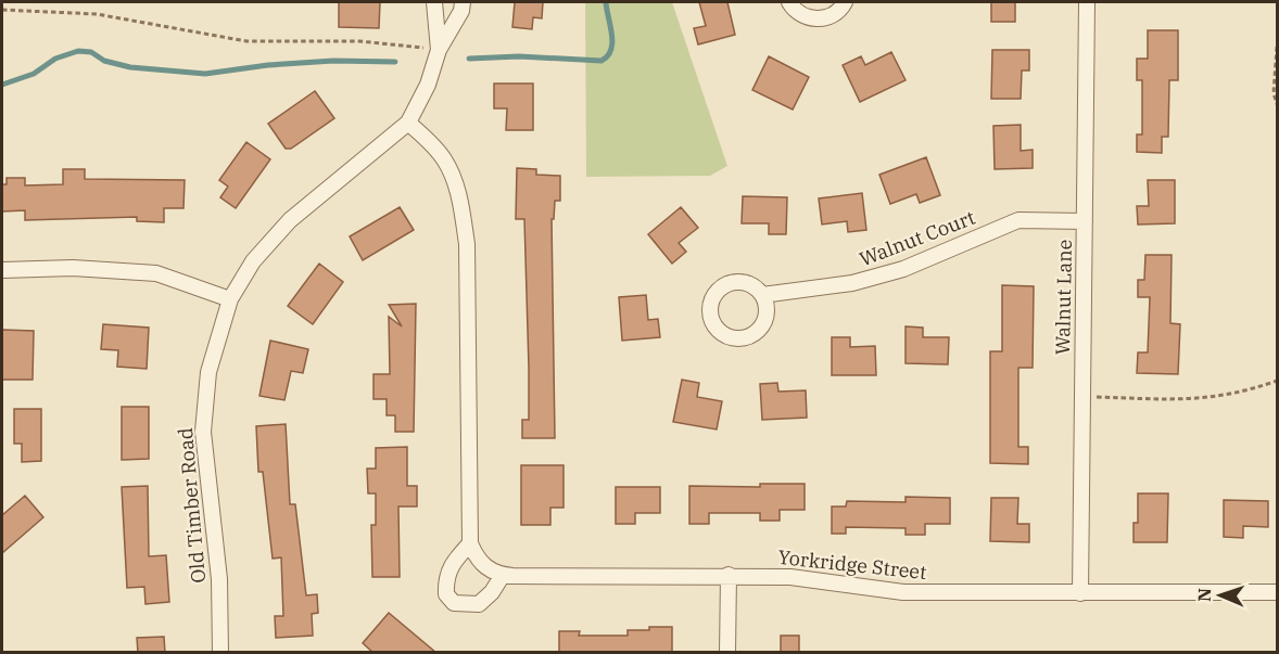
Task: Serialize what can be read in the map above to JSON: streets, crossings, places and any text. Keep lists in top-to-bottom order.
{
  "streets": {
    "street": [
      "Walnut Court",
      "Walnut Lane",
      "Old Timber Road",
      "Yorkridge Street"
    ]
  },
  "crossings": [
    ["Walnut Court", "Walnut Lane"],
    ["Walnut Lane", "Yorkridge Street"]
  ],
  "north": "left"
}
